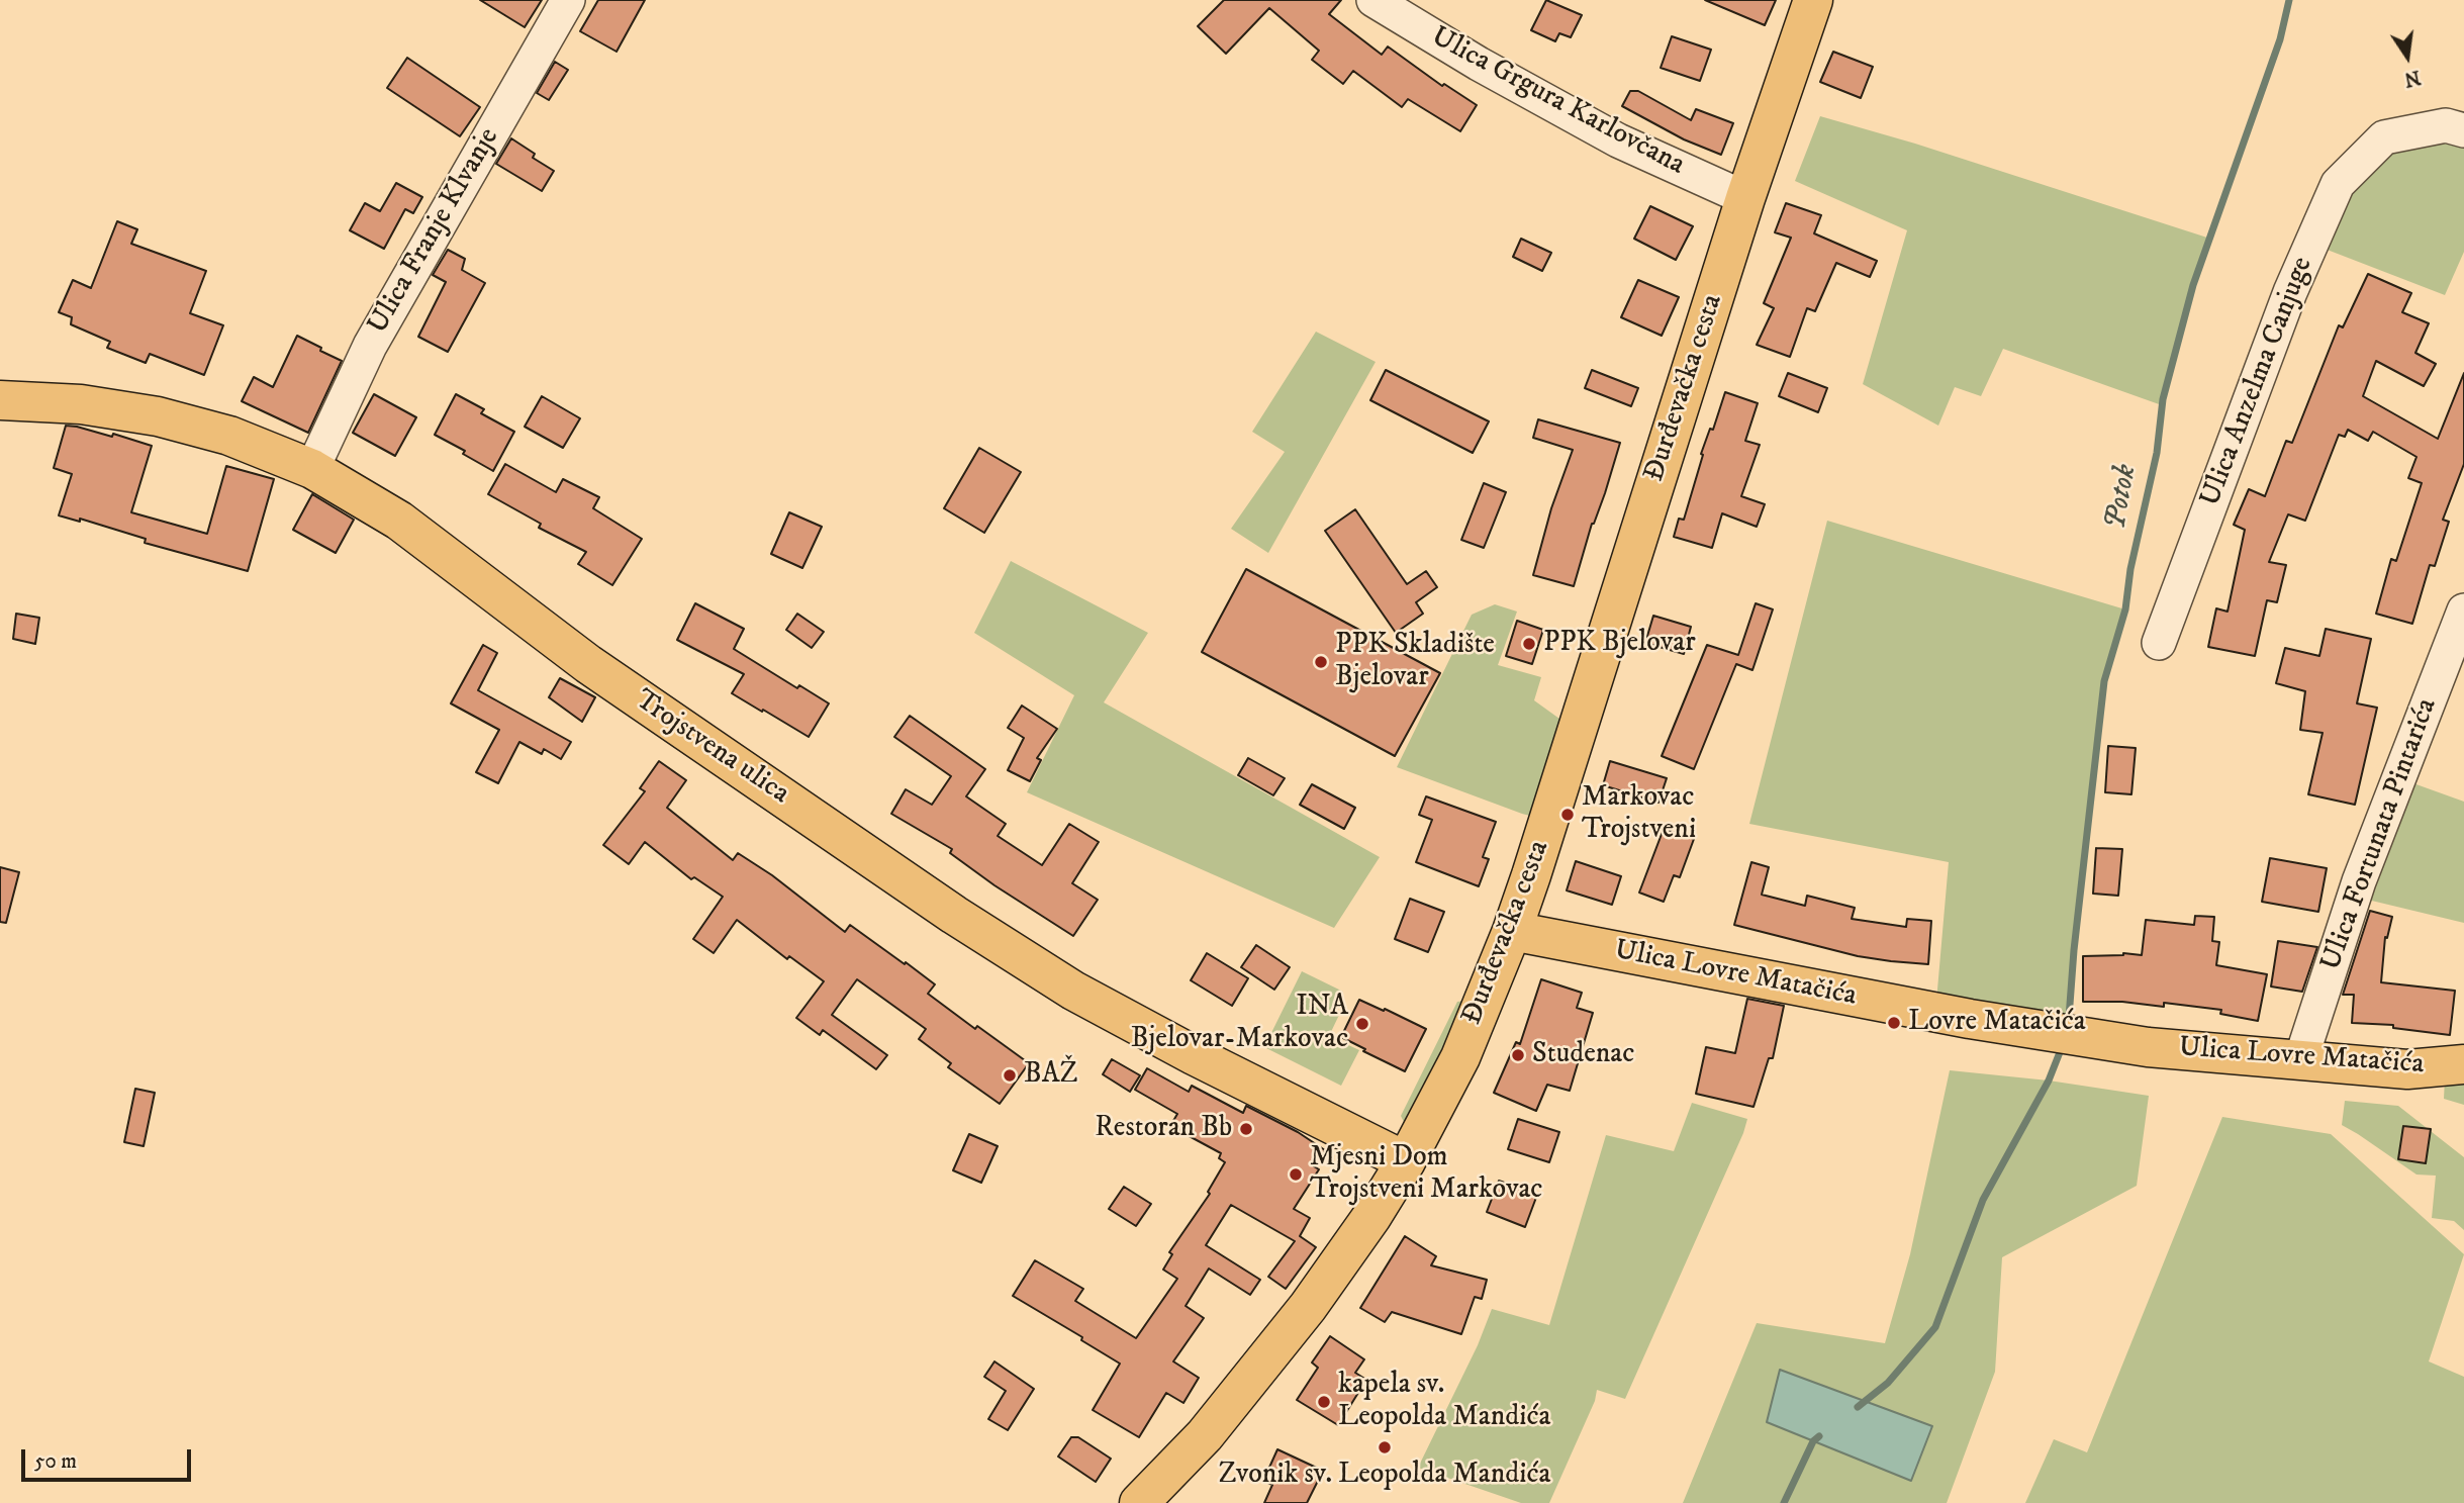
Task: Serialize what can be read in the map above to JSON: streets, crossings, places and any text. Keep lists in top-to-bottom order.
{
  "streets": {
    "main road": ["Đurđevačka cesta", "Trojstvena ulica", "Ulica Lovre Matačića"],
    "street": [
      "Ulica Grgura Karlovčana",
      "Ulica Franje Klvanje",
      "Ulica Anzelma Canjuge",
      "Ulica Fortunata Pintarića"
    ]
  },
  "crossings": [
    ["Ulica Grgura Karlovčana", "Đurđevačka cesta"],
    ["Ulica Franje Klvanje", "Trojstvena ulica"],
    ["Đurđevačka cesta", "Trojstvena ulica"],
    ["Đurđevačka cesta", "Ulica Lovre Matačića"],
    ["Ulica Fortunata Pintarića", "Ulica Lovre Matačića"]
  ],
  "water": ["Potok"],
  "places": [
    "PPK Bjelovar",
    "PPK Skladište Bjelovar",
    "Markovac Trojstveni",
    "Lovre Matačića",
    "INA Bjelovar-Markovac",
    "Studenac",
    "BAŽ",
    "Restoran Bb",
    "Mjesni Dom Trojstveni Markovac",
    "kapela sv. Leopolda Mandića",
    "Zvonik sv. Leopolda Mandića"
  ],
  "scale_bar": "50 m",
  "north": "bottom"
}
